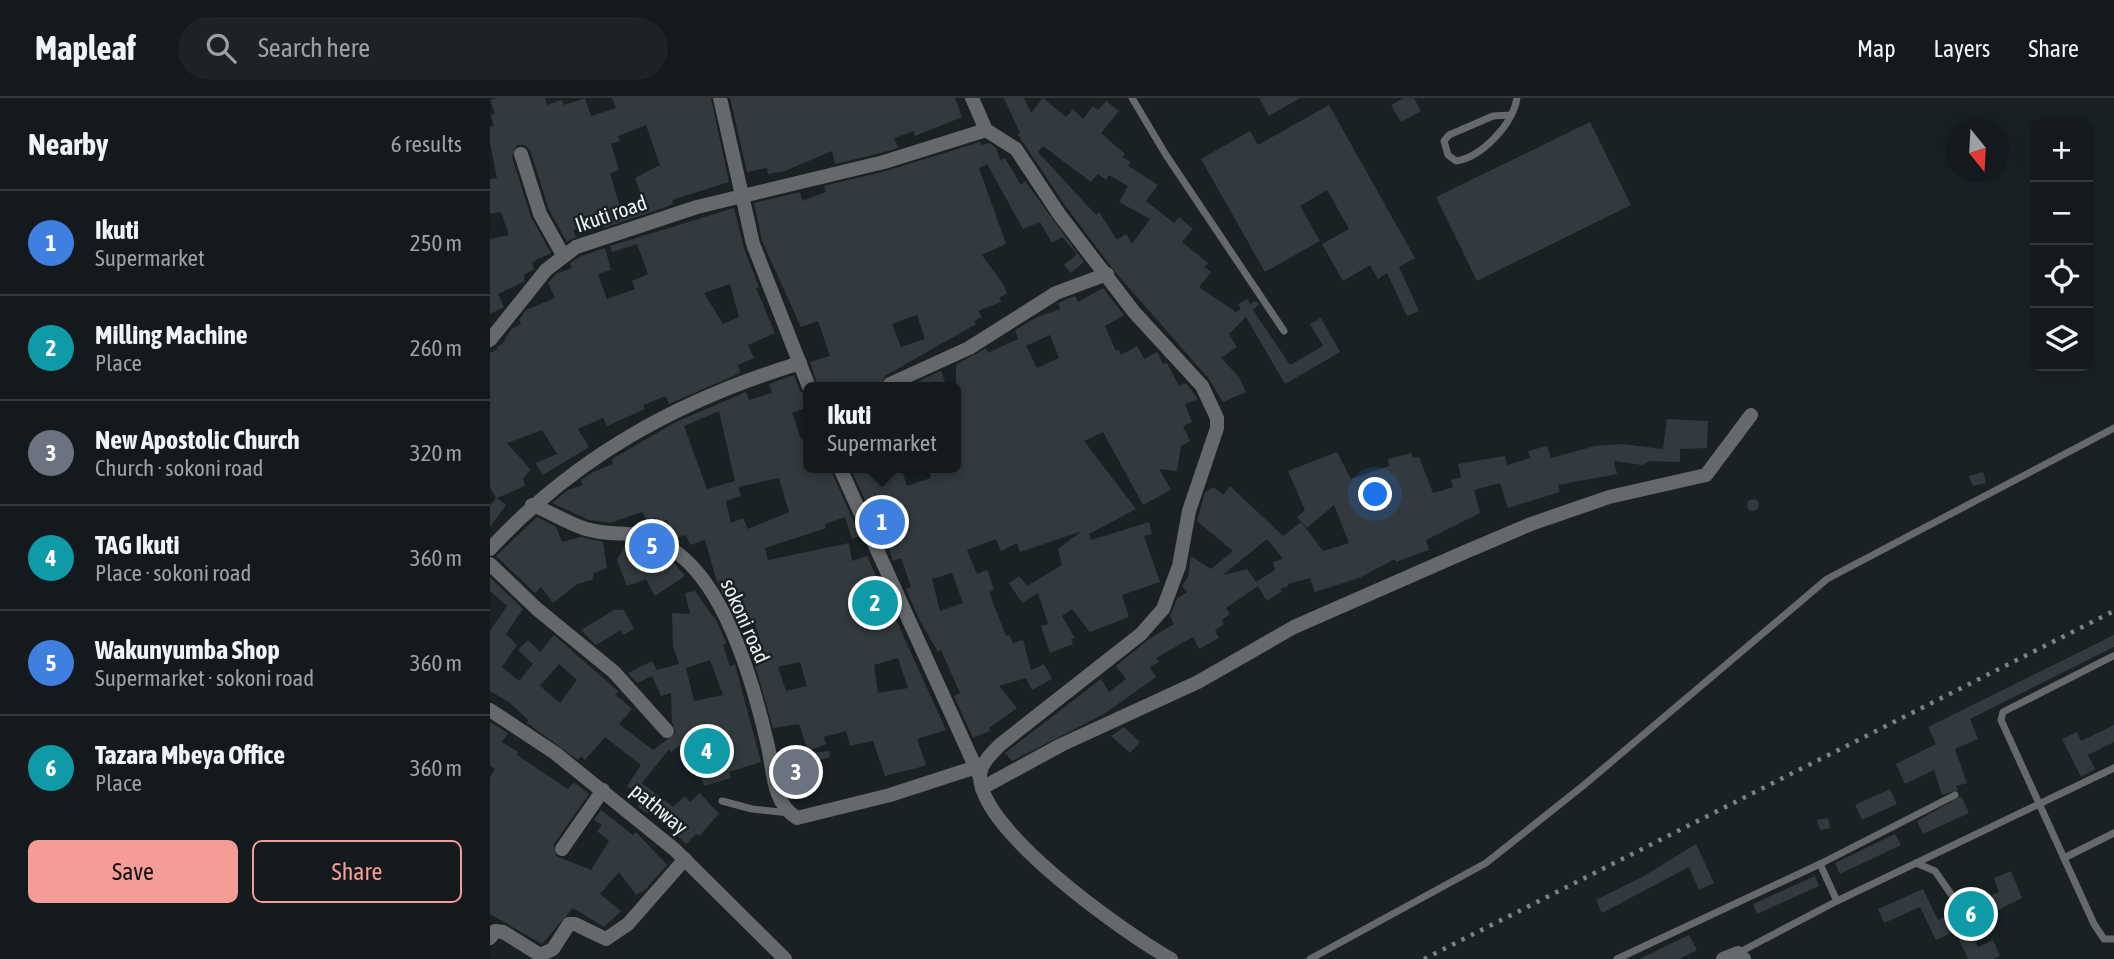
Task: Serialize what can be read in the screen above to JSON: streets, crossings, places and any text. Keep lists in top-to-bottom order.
{
  "streets": {
    "street": ["Ikuti road", "sokoni road", "pathway"]
  },
  "north": "bottom",
  "page": {
    "header": "Mapleaf",
    "search": "Search here",
    "nav": ["Map", "Layers", "Share"],
    "heading": ["Nearby", "6 results"],
    "map_buttons": ["+", "−"],
    "list": [
      {
        "mark": "1",
        "name": "Ikuti",
        "note": "Supermarket",
        "value": "250 m"
      },
      {
        "mark": "2",
        "name": "Milling Machine",
        "note": "Place",
        "value": "260 m"
      },
      {
        "mark": "3",
        "name": "New Apostolic Church",
        "note": "Church · sokoni road",
        "value": "320 m"
      },
      {
        "mark": "4",
        "name": "TAG Ikuti",
        "note": "Place · sokoni road",
        "value": "360 m"
      },
      {
        "mark": "5",
        "name": "Wakunyumba Shop",
        "note": "Supermarket · sokoni road",
        "value": "360 m"
      },
      {
        "mark": "6",
        "name": "Tazara Mbeya Office",
        "note": "Place",
        "value": "360 m"
      }
    ],
    "popup": ["Ikuti", "Supermarket"],
    "pins": [
      "1",
      "5",
      "2",
      "4",
      "3",
      "6"
    ],
    "buttons": ["Save", "Share"]
  }
}
